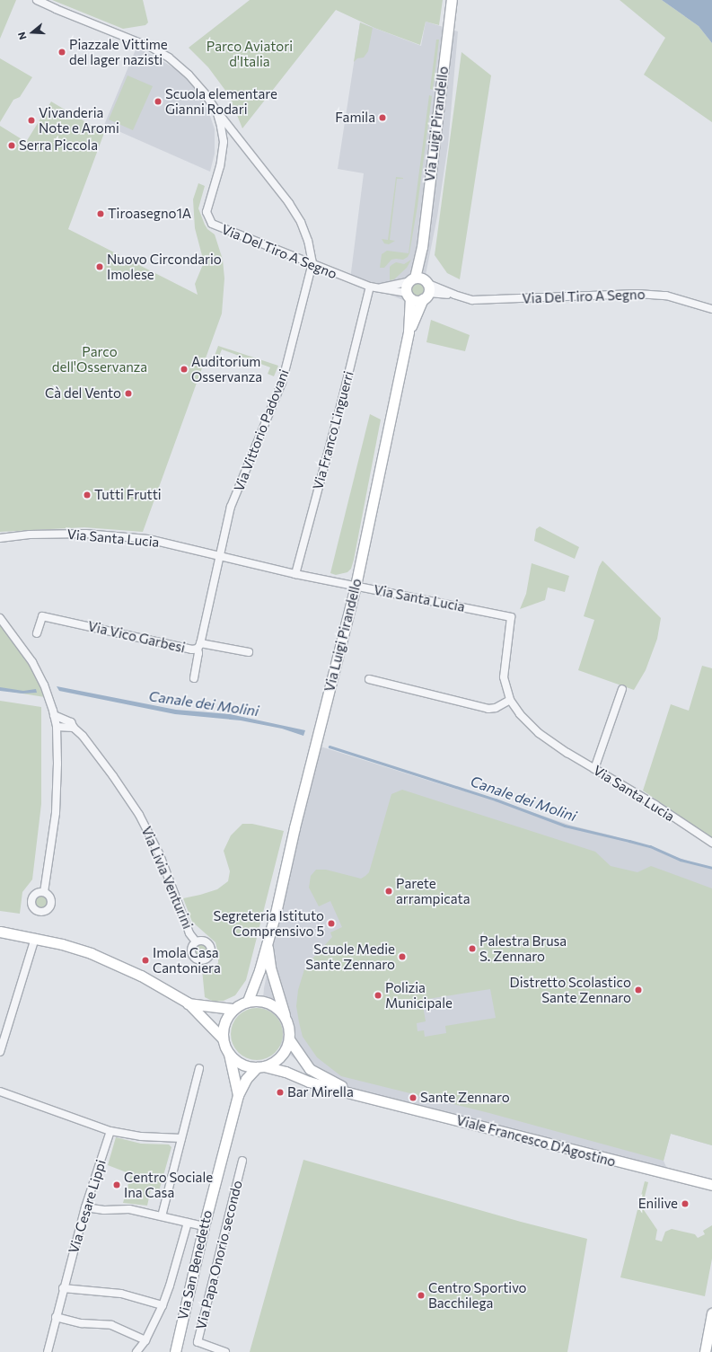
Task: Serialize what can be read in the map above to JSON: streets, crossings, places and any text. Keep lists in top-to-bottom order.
{
  "streets": {
    "street": [
      "Via Luigi Pirandello",
      "Via Del Tiro A Segno",
      "Via Vittorio Padovani",
      "Via Franco Linguerri",
      "Via Santa Lucia",
      "Via Vico Garbesi",
      "Via Livia Venturini",
      "Viale Francesco D'Agostino",
      "Via Cesare Lippi",
      "Via Papa Onorio secondo",
      "Via San Benedetto"
    ]
  },
  "crossings": [
    ["Via Luigi Pirandello", "Via Del Tiro A Segno"],
    ["Via Luigi Pirandello", "Via Santa Lucia"],
    ["Via Luigi Pirandello", "Viale Francesco D'Agostino"],
    ["Via Luigi Pirandello", "Via San Benedetto"],
    ["Via Del Tiro A Segno", "Via Vittorio Padovani"],
    ["Via Del Tiro A Segno", "Via Franco Linguerri"],
    ["Via Vittorio Padovani", "Via Santa Lucia"],
    ["Via Vittorio Padovani", "Via Vico Garbesi"],
    ["Via Franco Linguerri", "Via Santa Lucia"],
    ["Via Santa Lucia", "Via Vico Garbesi"],
    ["Viale Francesco D'Agostino", "Via San Benedetto"]
  ],
  "water": ["Canale dei Molini"],
  "parks": ["Parco Aviatori d'Italia", "Parco dell'Osservanza"],
  "places": [
    "Piazzale Vittime del lager nazisti",
    "Scuola elementare Gianni Rodari",
    "Famila",
    "Vivanderia Note e Aromi",
    "Serra Piccola",
    "Tiroasegno1A",
    "Nuovo Circondario Imolese",
    "Auditorium Osservanza",
    "Cà del Vento",
    "Tutti Frutti",
    "Parete arrampicata",
    "Segreteria Istituto Comprensivo 5",
    "Palestra Brusa S. Zennaro",
    "Scuole Medie Sante Zennaro",
    "Imola Casa Cantoniera",
    "Distretto Scolastico Sante Zennaro",
    "Polizia Municipale",
    "Bar Mirella",
    "Sante Zennaro",
    "Centro Sociale Ina Casa",
    "Enilive",
    "Centro Sportivo Bacchilega"
  ],
  "north": "left"
}
